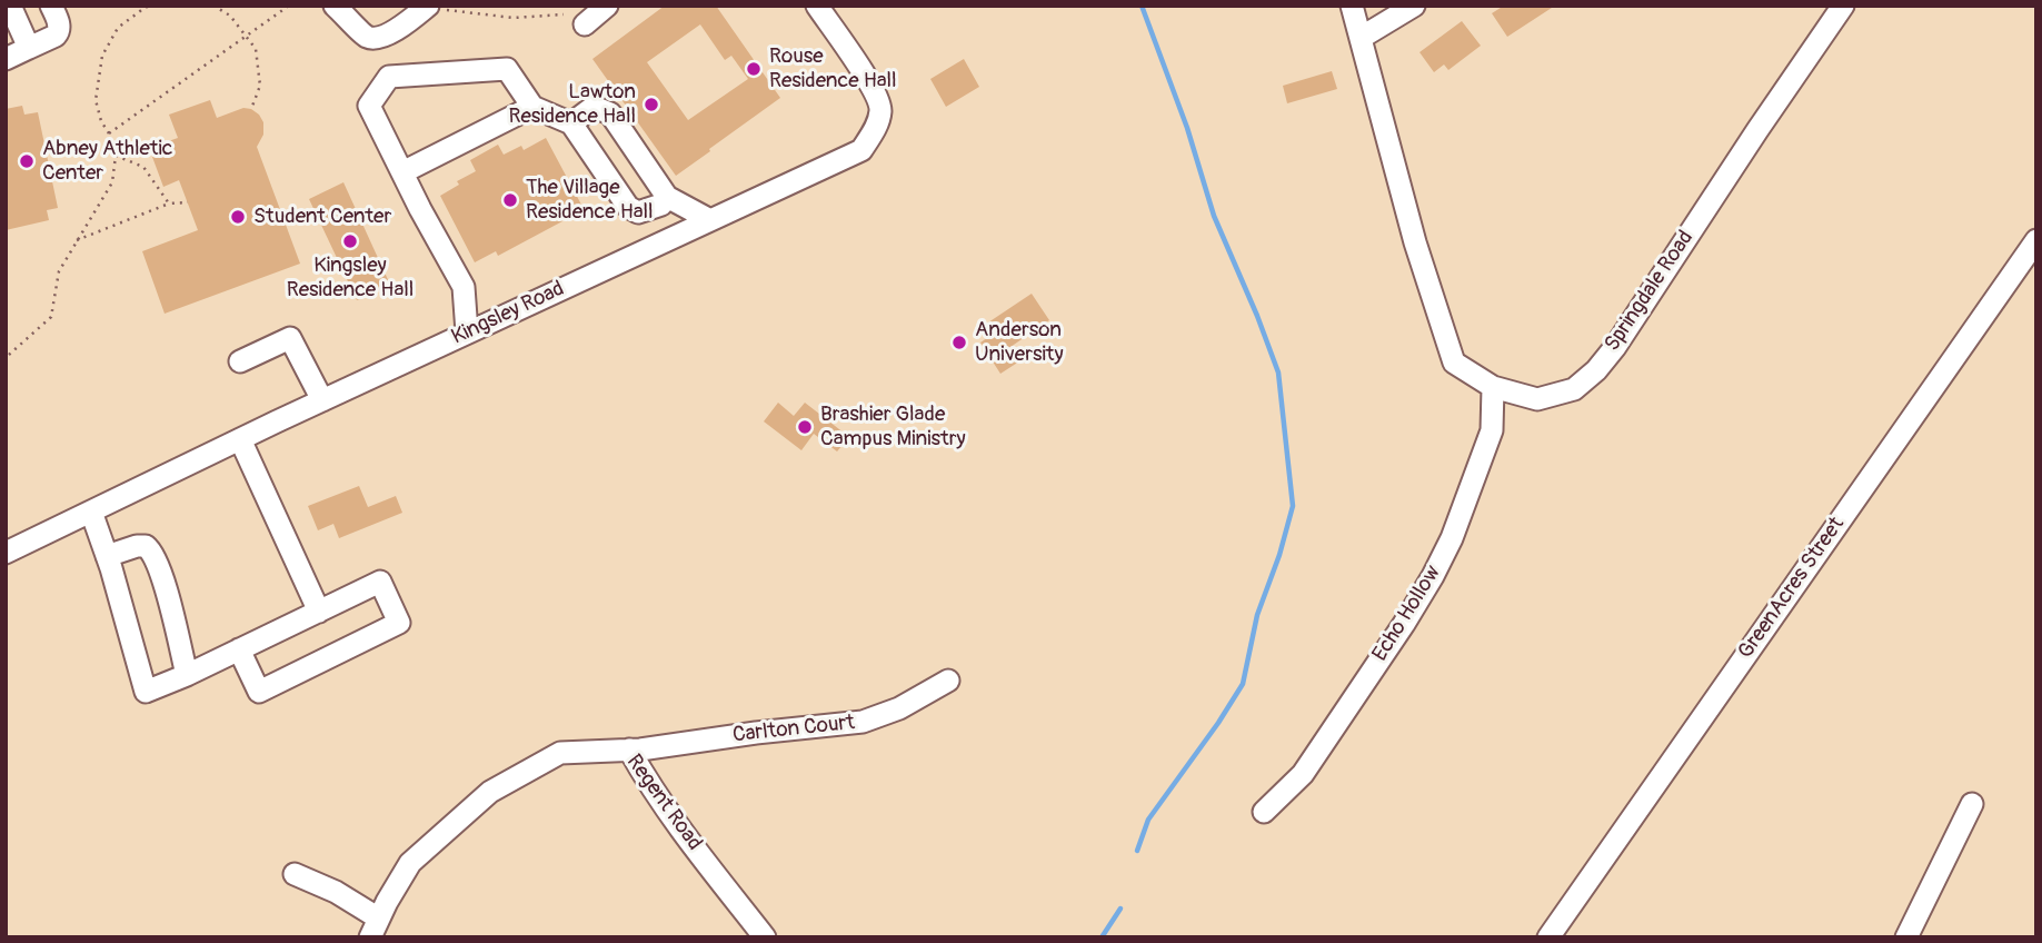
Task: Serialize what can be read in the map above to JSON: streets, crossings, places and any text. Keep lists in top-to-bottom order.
{
  "streets": {
    "street": [
      "Springdale Road",
      "Kingsley Road",
      "GreenAcres Street",
      "Echo Hollow",
      "Carlton Court",
      "Regent Road"
    ]
  },
  "crossings": [
    ["Springdale Road", "Echo Hollow"],
    ["Carlton Court", "Regent Road"]
  ],
  "places": [
    "Rouse Residence Hall",
    "Lawton Residence Hall",
    "Abney Athletic Center",
    "The Village Residence Hall",
    "Student Center",
    "Kingsley Residence Hall",
    "Anderson University",
    "Brashier Glade Campus Ministry"
  ]
}
